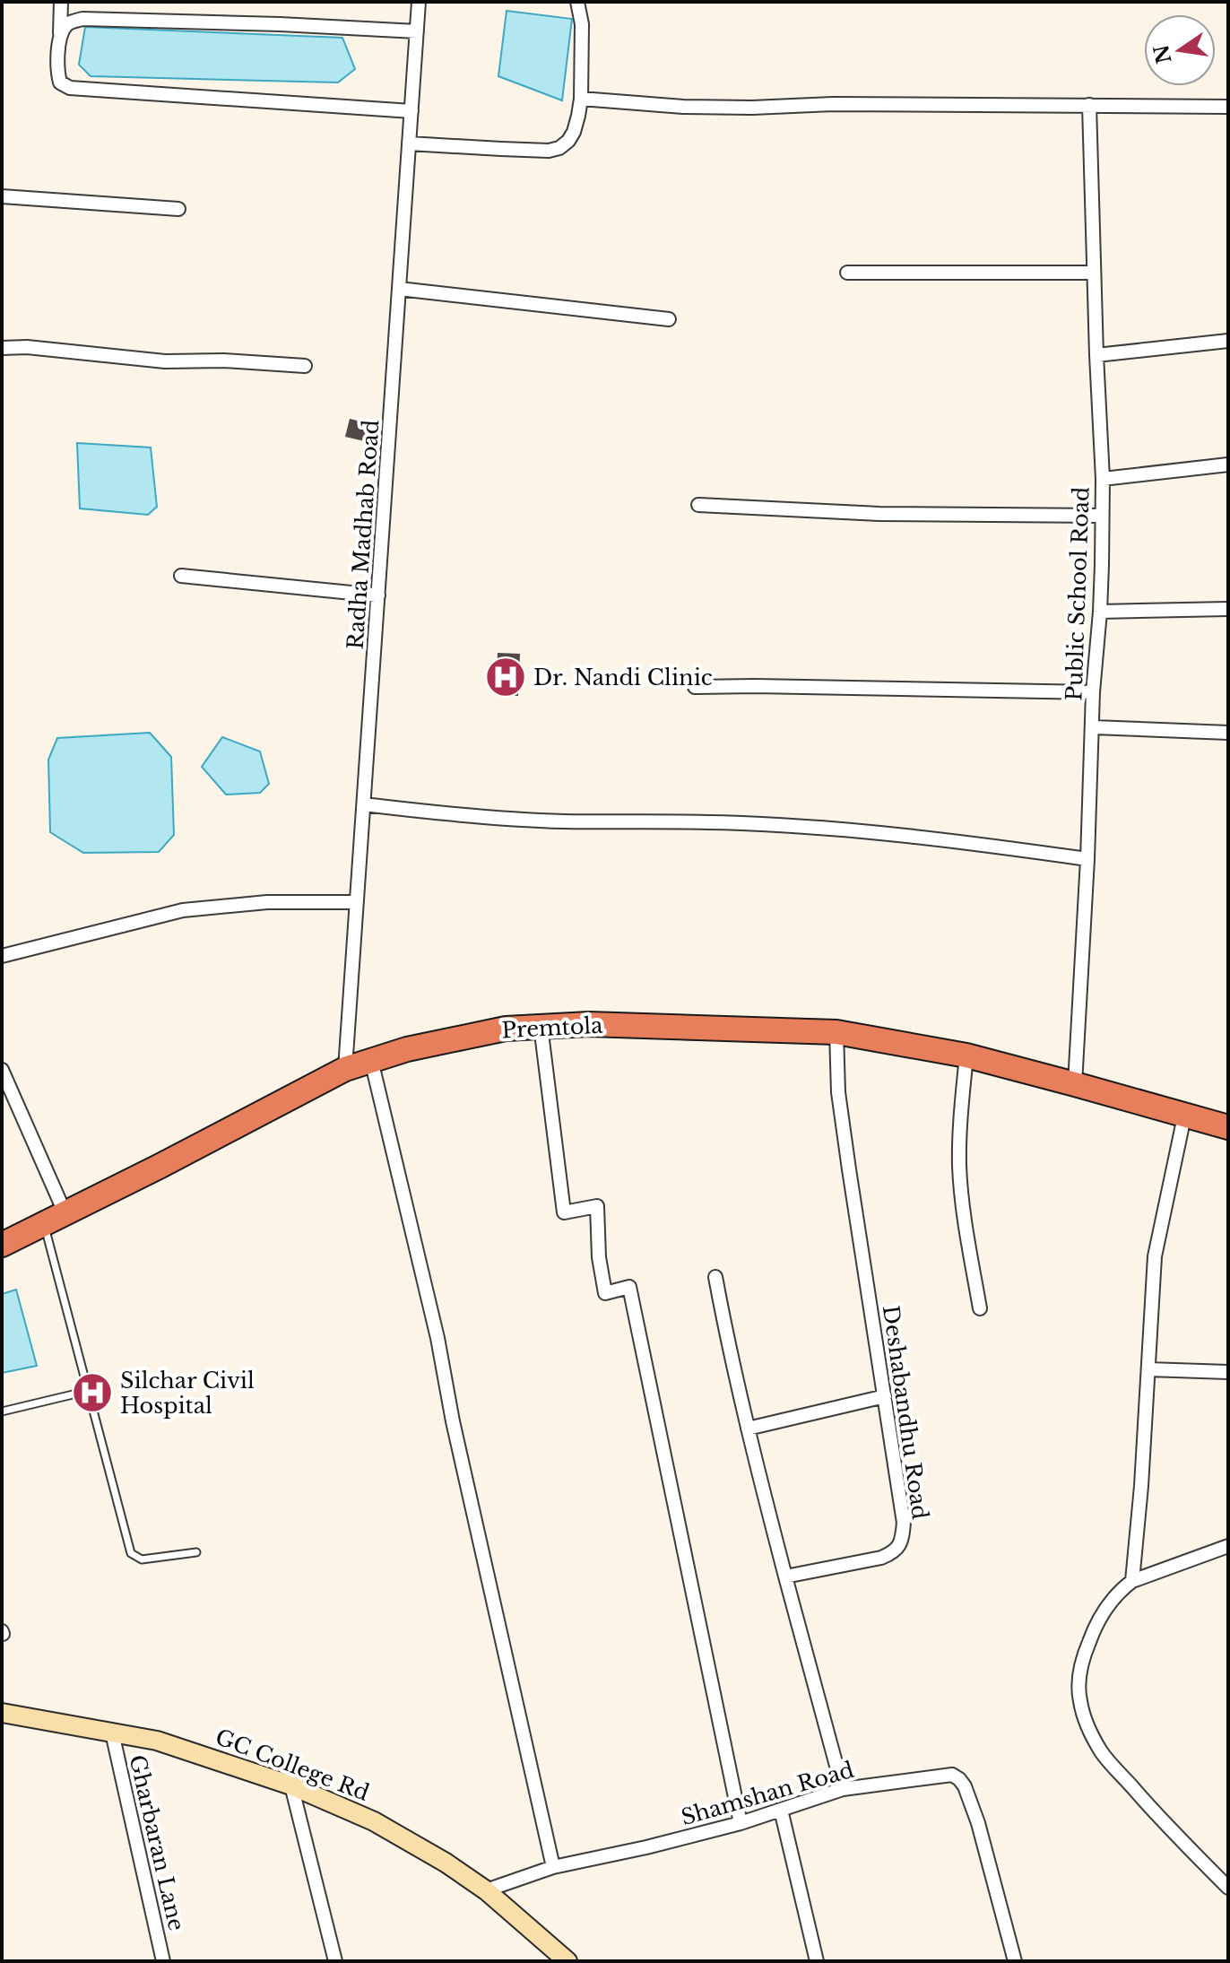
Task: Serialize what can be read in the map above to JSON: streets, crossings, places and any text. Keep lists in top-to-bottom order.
{
  "streets": {
    "highway": ["Premtola"],
    "main road": ["GC College Rd"],
    "street": [
      "Radha Madhab Road",
      "Public School Road",
      "Deshabandhu Road",
      "Shamshan Road",
      "Gharbaran Lane"
    ]
  },
  "crossings": [
    ["Radha Madhab Road", "Premtola"],
    ["Public School Road", "Premtola"],
    ["Premtola", "Deshabandhu Road"],
    ["GC College Rd", "Shamshan Road"],
    ["GC College Rd", "Gharbaran Lane"]
  ],
  "places": {
    "hospital": ["Dr. Nandi Clinic", "Silchar Civil Hospital"]
  },
  "north": "left"
}
